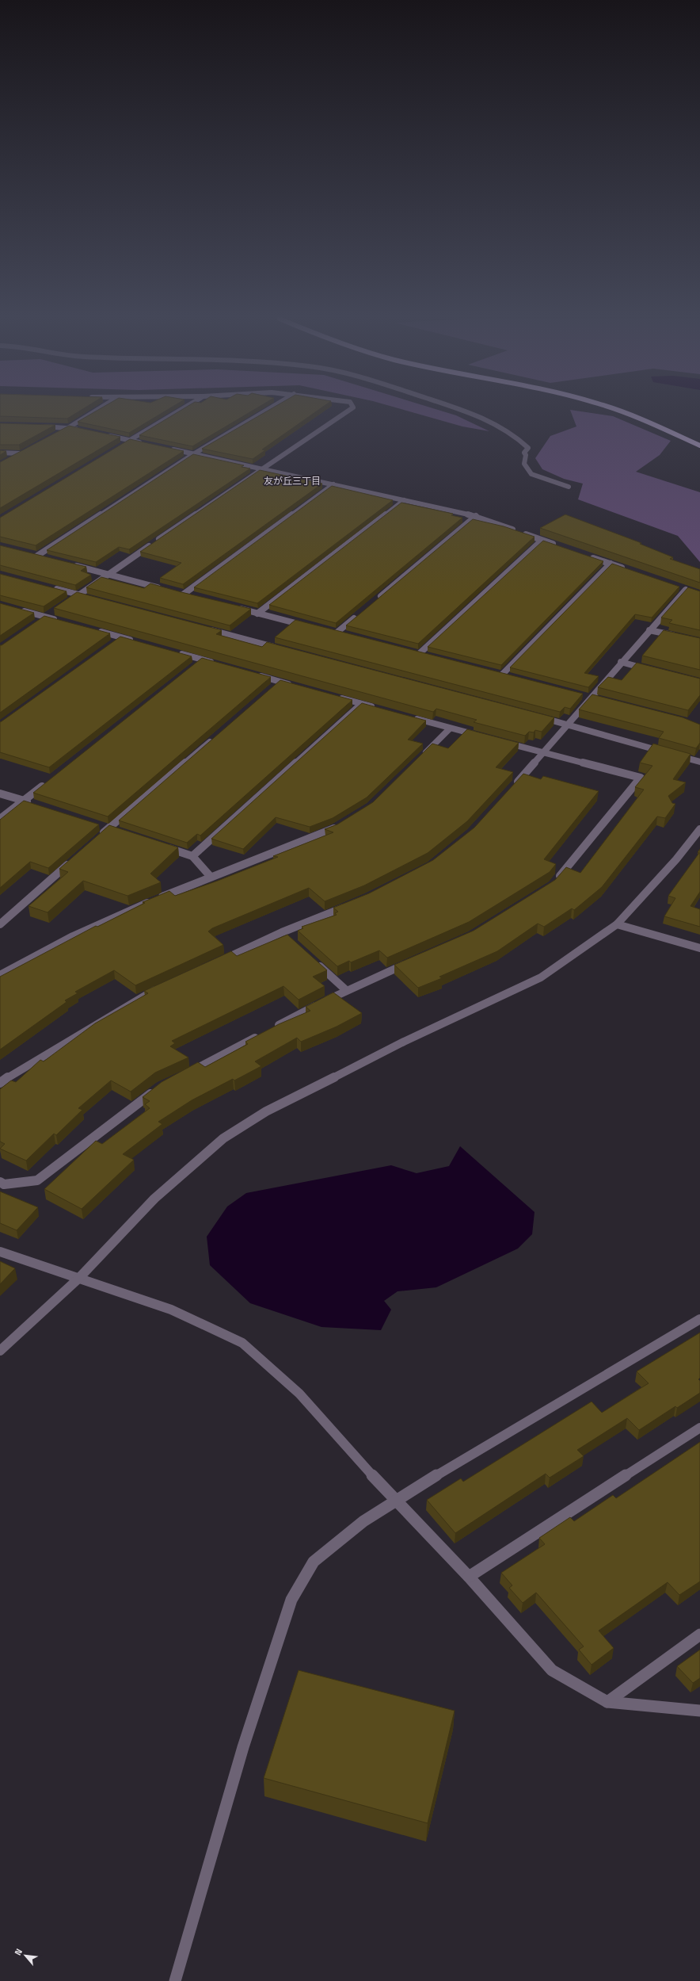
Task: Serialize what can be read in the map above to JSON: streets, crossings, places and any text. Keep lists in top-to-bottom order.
{
  "districts": ["友が丘三丁目"],
  "north": "top left"
}
